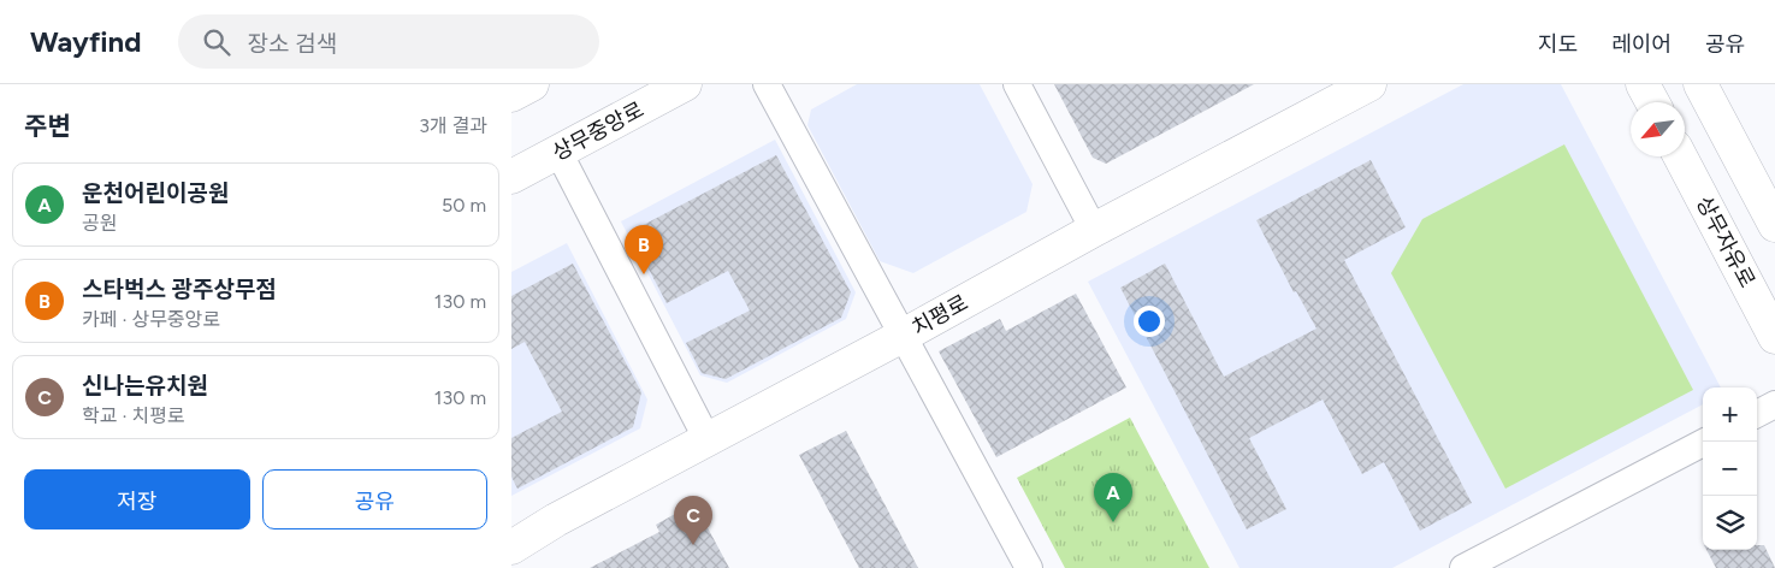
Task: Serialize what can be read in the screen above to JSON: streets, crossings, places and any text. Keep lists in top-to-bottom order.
{
  "streets": {
    "street": ["상무중앙로", "상무자유로", "치평로"]
  },
  "north": "bottom left",
  "page": {
    "header": "Wayfind",
    "search": "장소 검색",
    "nav": ["지도", "레이어", "공유"],
    "heading": ["주변", "3개 결과"],
    "list": [
      {
        "mark": "A",
        "name": "운천어린이공원",
        "note": "공원",
        "value": "50 m"
      },
      {
        "mark": "B",
        "name": "스타벅스 광주상무점",
        "note": "카페 · 상무중앙로",
        "value": "130 m"
      },
      {
        "mark": "C",
        "name": "신나는유치원",
        "note": "학교 · 치평로",
        "value": "130 m"
      }
    ],
    "pins": ["B", "A", "C"],
    "map_buttons": ["+", "−"],
    "buttons": ["저장", "공유"]
  }
}
